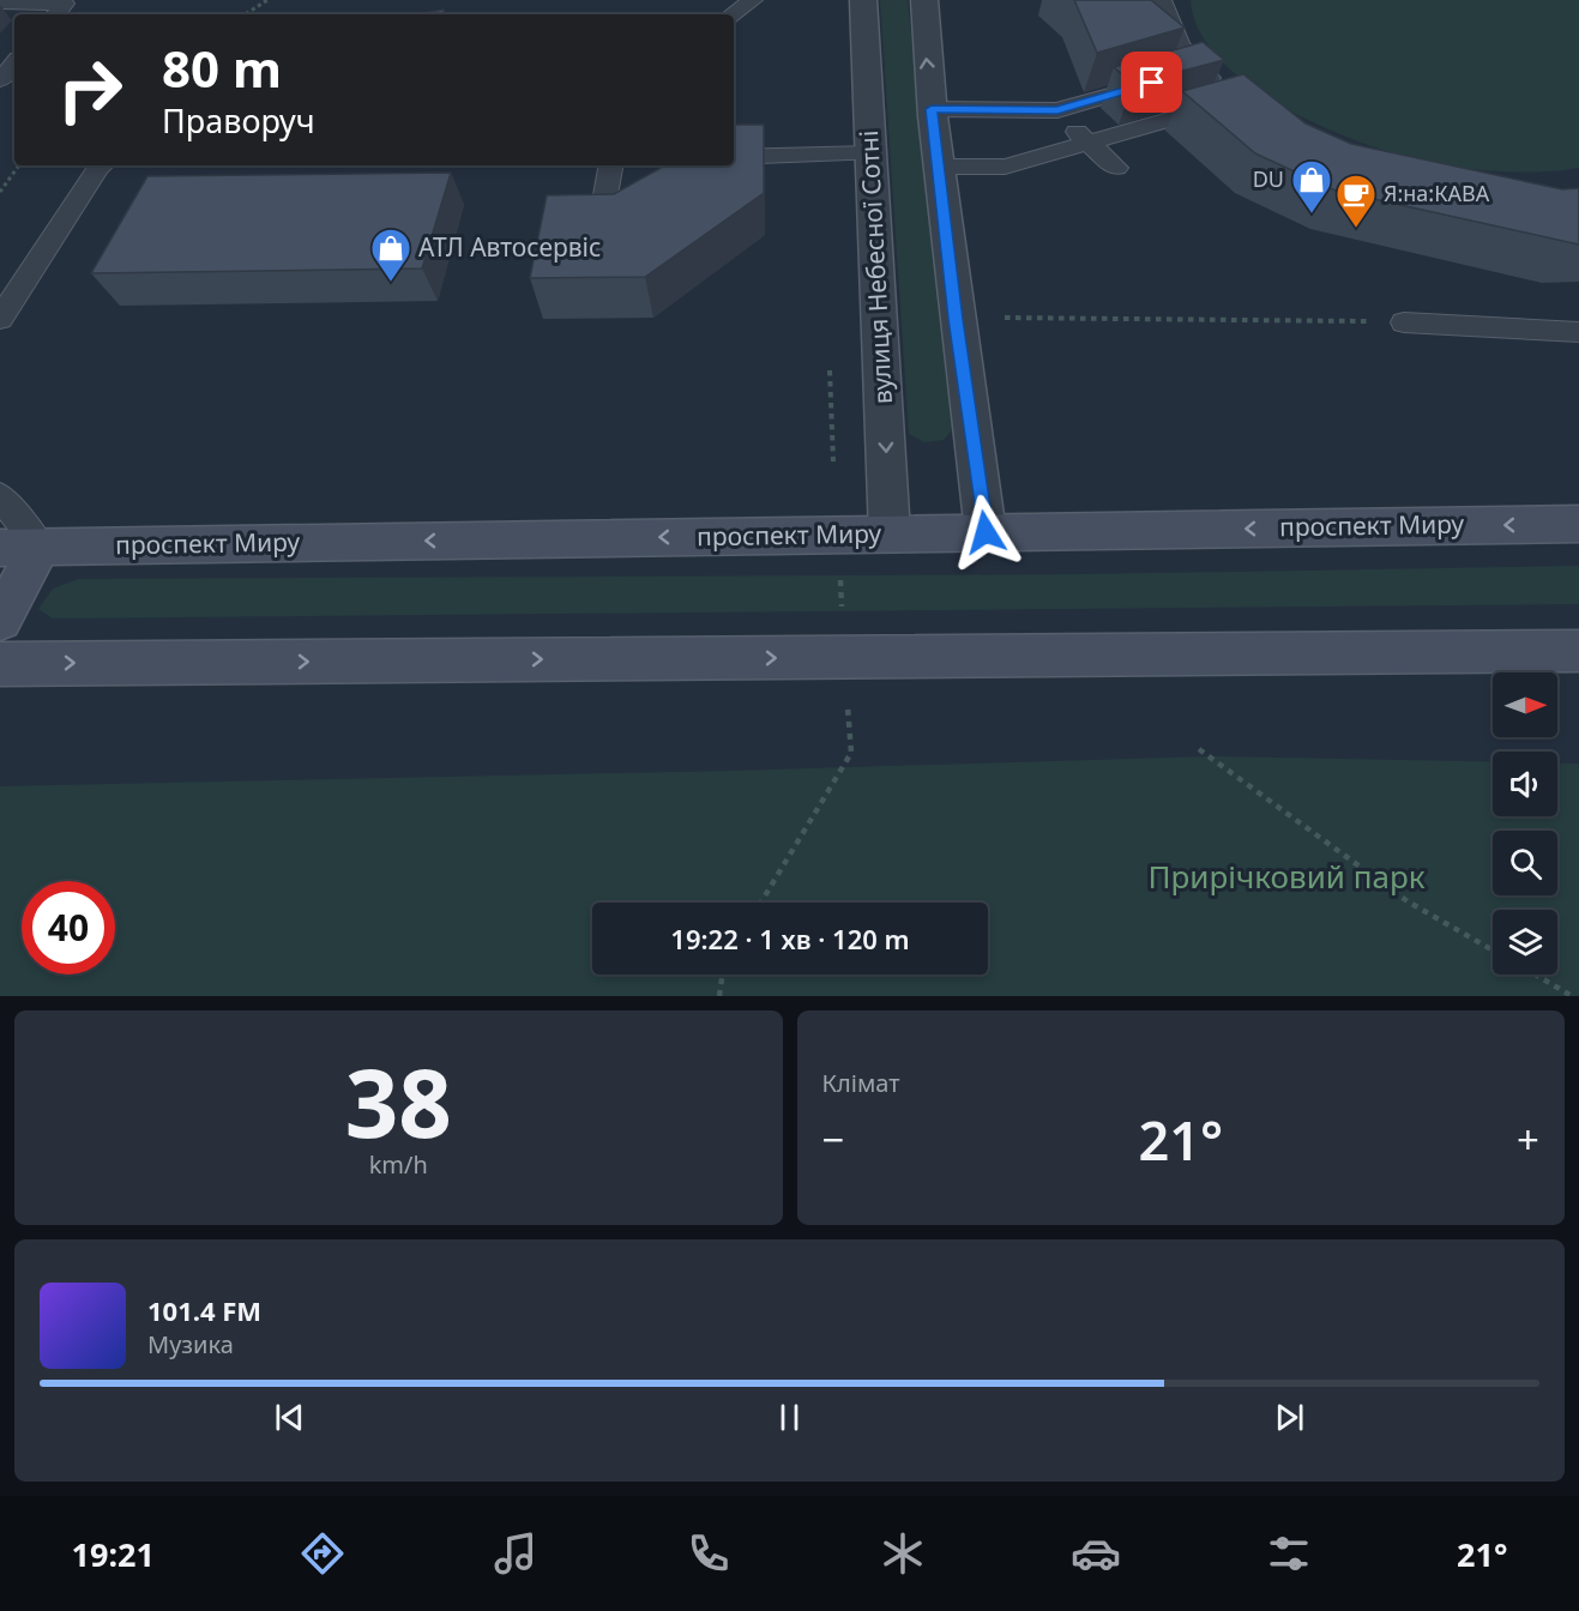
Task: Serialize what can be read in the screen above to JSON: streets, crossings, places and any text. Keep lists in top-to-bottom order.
{
  "streets": {
    "main road": ["проспект Миру"],
    "street": ["вулиця Небесної Сотні"]
  },
  "crossings": [
    ["вулиця Небесної Сотні", "проспект Миру"]
  ],
  "parks": ["Прирічковий парк"],
  "places": {
    "shop": ["DU", "АТЛ Автосервіс"],
    "cafe": ["Я:на:КАВА"]
  },
  "north": "right",
  "page": {
    "turn": ["80 m", "Праворуч"],
    "limit": "40",
    "trip": "19:22 · 1 хв · 120 m",
    "tile": [
      ["38", "km/h"],
      "Клімат"
    ],
    "heat": ["−", "21°", "+"],
    "song": ["101.4 FM", "Музика"],
    "tabs": ["19:21", "21°"]
  }
}
